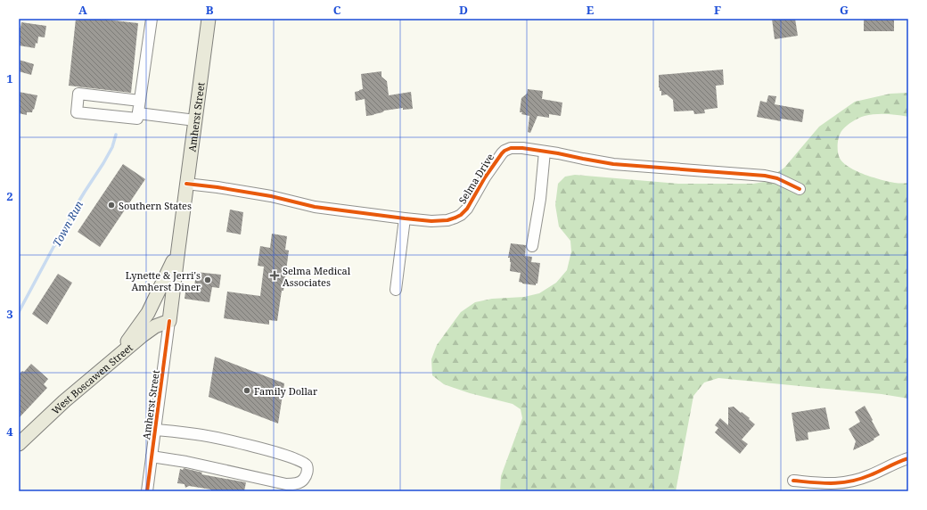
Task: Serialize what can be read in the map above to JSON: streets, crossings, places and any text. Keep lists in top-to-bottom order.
{
  "streets": {
    "main road": ["Amherst Street", "West Boscawen Street"],
    "street": ["Selma Drive"]
  },
  "crossings": [
    ["Amherst Street", "Selma Drive"],
    ["Amherst Street", "West Boscawen Street"]
  ],
  "water": ["Town Run"],
  "places": {
    "other": ["Southern States", "Lynette & Jerri's Amherst Diner", "Family Dollar"],
    "health": ["Selma Medical Associates"]
  },
  "grid": {
    "columns": [
      "A",
      "B",
      "C",
      "D",
      "E",
      "F",
      "G"
    ],
    "rows": [
      "1",
      "2",
      "3",
      "4"
    ]
  }
}
